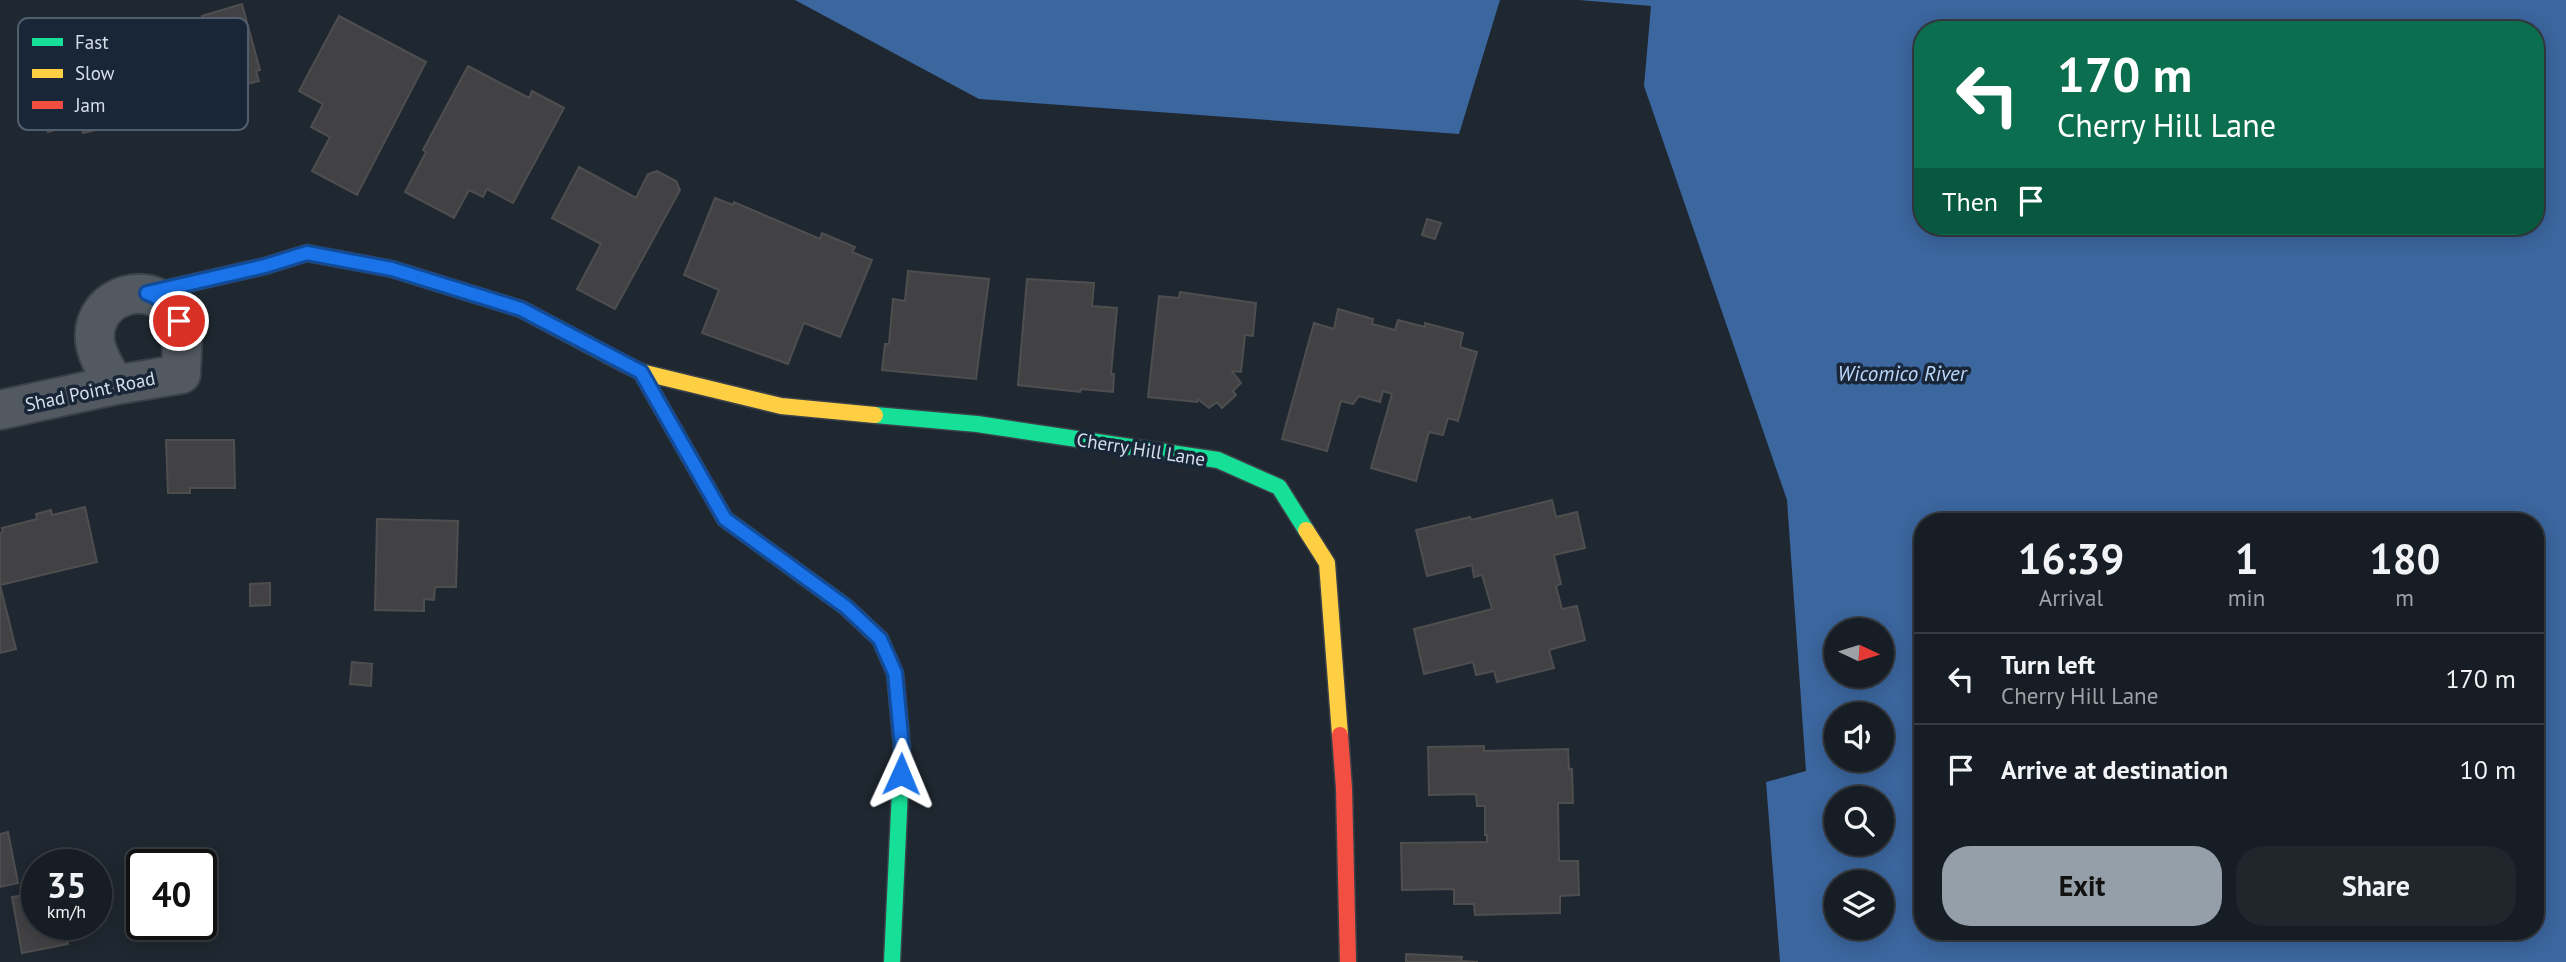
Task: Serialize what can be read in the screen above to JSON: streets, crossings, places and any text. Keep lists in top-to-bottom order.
{
  "streets": {
    "street": ["Shad Point Road", "Cherry Hill Lane"]
  },
  "crossings": [
    ["Shad Point Road", "Cherry Hill Lane"]
  ],
  "water": ["Wicomico River"],
  "legend": ["Fast", "Slow", "Jam"],
  "north": "right",
  "page": {
    "turn": ["170 m", "Cherry Hill Lane"],
    "then": "Then",
    "eta": [
      "16:39",
      "Arrival",
      "1",
      "min",
      "180",
      "m"
    ],
    "list": [
      {
        "name": "Turn left",
        "note": "Cherry Hill Lane",
        "value": "170 m"
      },
      {
        "name": "Arrive at destination",
        "value": "10 m"
      }
    ],
    "buttons": ["Exit", "Share"],
    "speed": "35 km/h",
    "limit": "40"
  }
}
